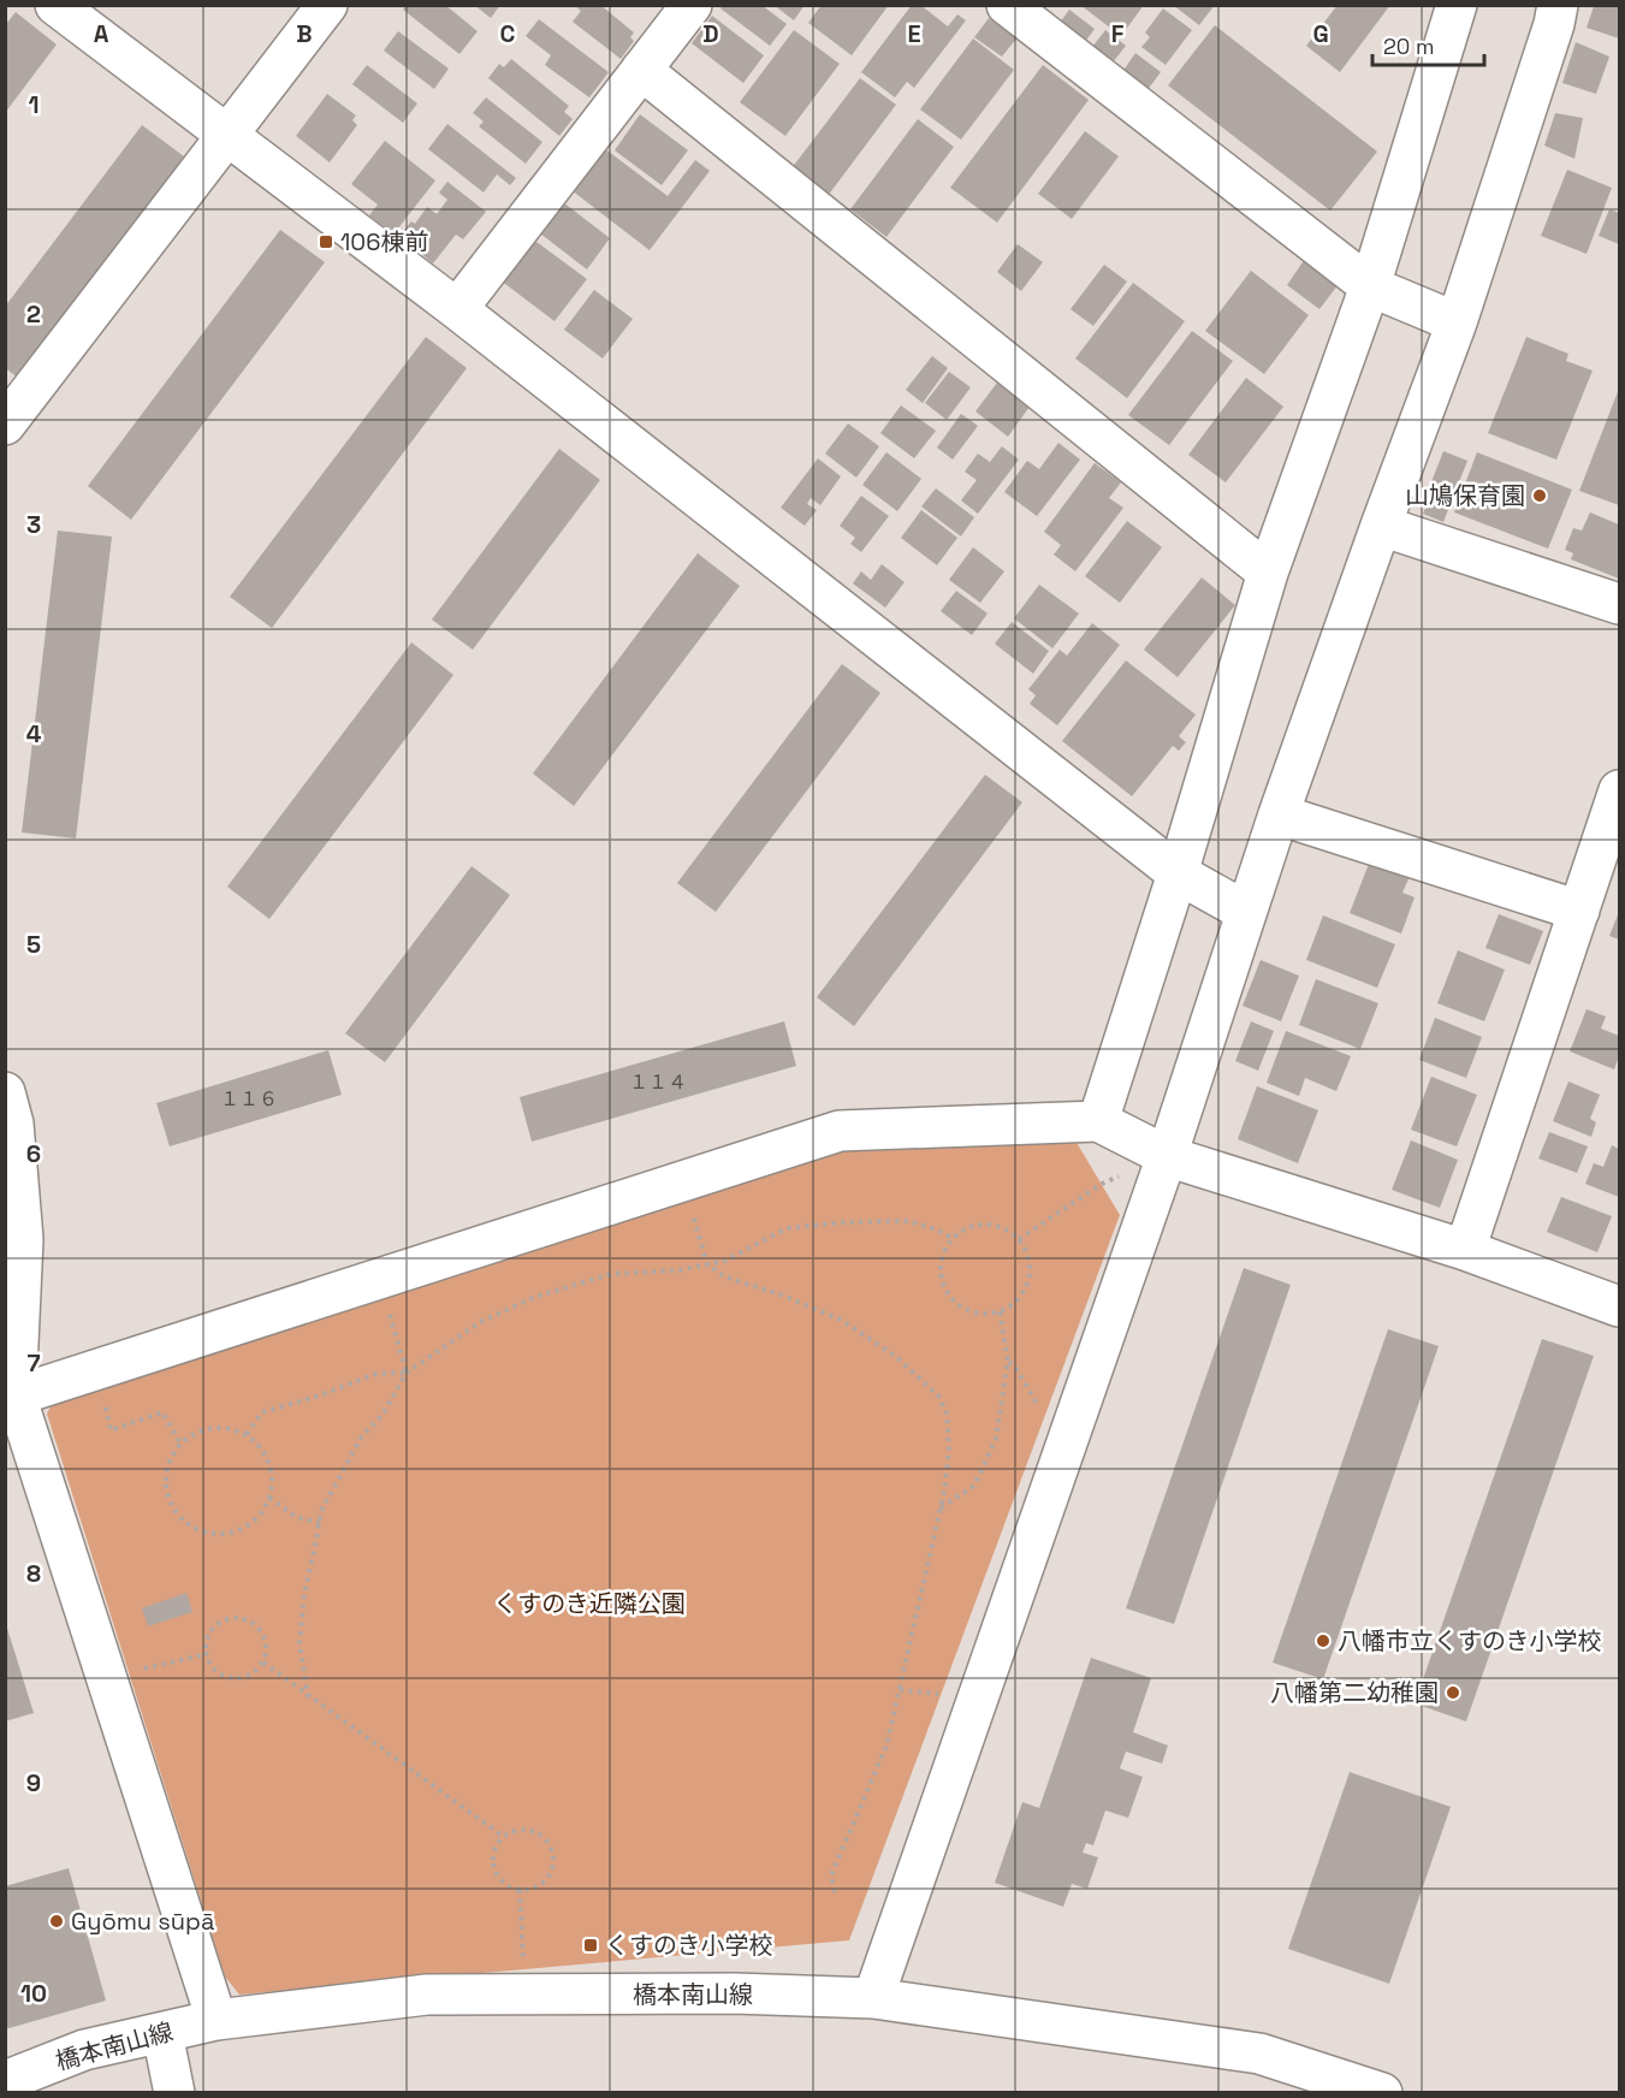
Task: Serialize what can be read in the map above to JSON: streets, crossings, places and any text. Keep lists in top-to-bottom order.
{
  "streets": {
    "street": ["橋本南山線"]
  },
  "parks": ["くすのき近隣公園"],
  "places": {
    "transit": ["106棟前", "くすのき小学校"],
    "other": [
      "山鳩保育園",
      "八幡市立くすのき小学校",
      "八幡第二幼稚園",
      "Gyōmu sūpā"
    ]
  },
  "house_numbers": ["１１４", "１１６"],
  "scale_bar": "20 m",
  "grid": {
    "columns": [
      "A",
      "B",
      "C",
      "D",
      "E",
      "F",
      "G"
    ],
    "rows": [
      "1",
      "2",
      "3",
      "4",
      "5",
      "6",
      "7",
      "8",
      "9",
      "10"
    ]
  }
}
